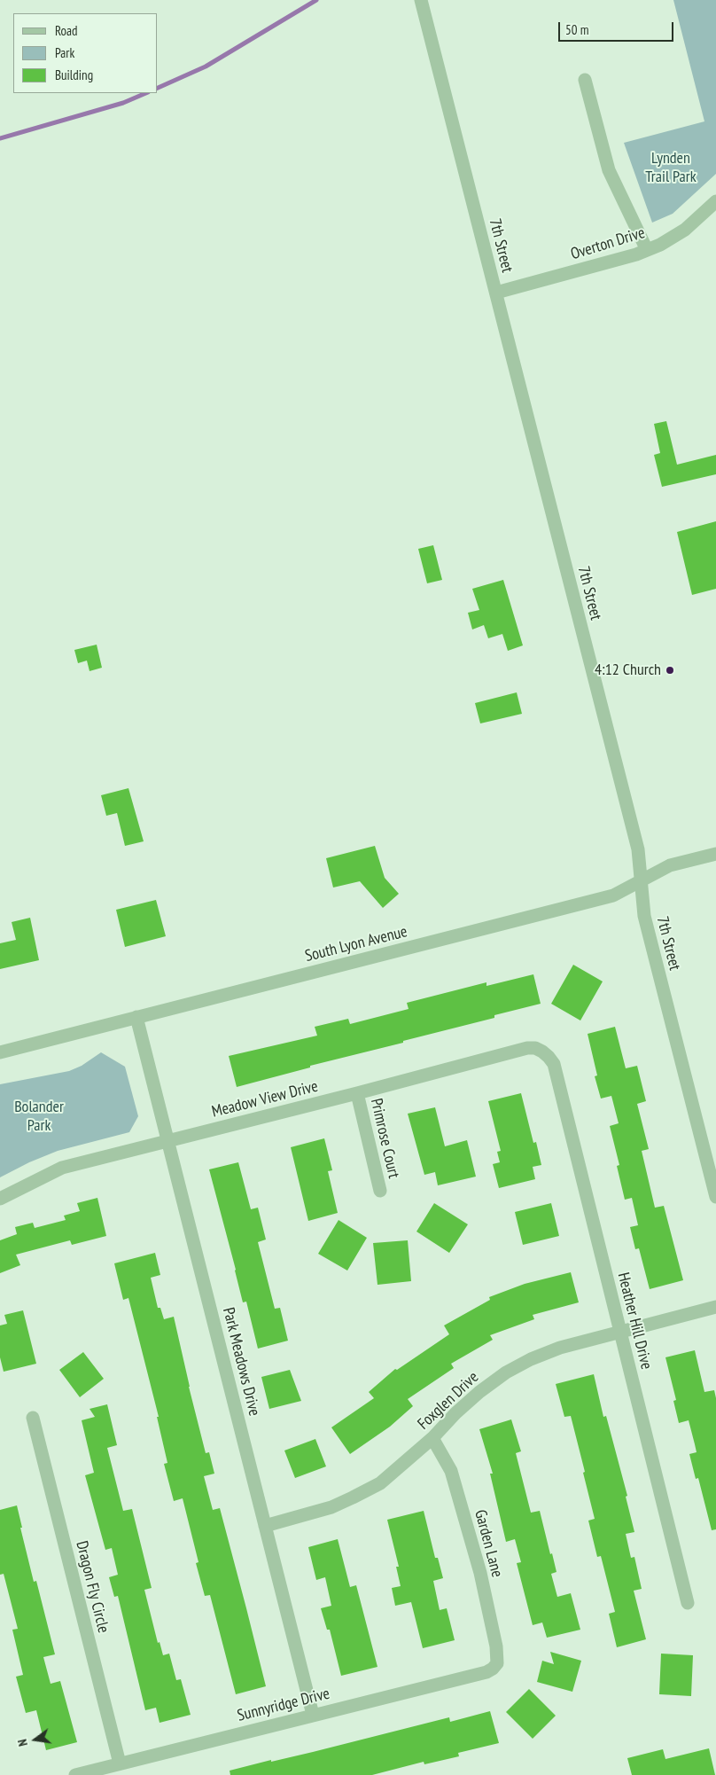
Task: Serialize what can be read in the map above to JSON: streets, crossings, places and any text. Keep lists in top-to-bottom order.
{
  "streets": {
    "street": [
      "Overton Drive",
      "7th Street",
      "South Lyon Avenue",
      "Meadow View Drive",
      "Primrose Court",
      "Heather Hill Drive",
      "Park Meadows Drive",
      "Foxglen Drive",
      "Garden Lane",
      "Dragon Fly Circle",
      "Sunnyridge Drive"
    ]
  },
  "crossings": [
    ["Overton Drive", "7th Street"],
    ["7th Street", "South Lyon Avenue"],
    ["South Lyon Avenue", "Park Meadows Drive"],
    ["Meadow View Drive", "Primrose Court"],
    ["Meadow View Drive", "Heather Hill Drive"],
    ["Meadow View Drive", "Park Meadows Drive"],
    ["Heather Hill Drive", "Foxglen Drive"],
    ["Park Meadows Drive", "Foxglen Drive"],
    ["Park Meadows Drive", "Sunnyridge Drive"],
    ["Foxglen Drive", "Garden Lane"],
    ["Garden Lane", "Sunnyridge Drive"],
    ["Dragon Fly Circle", "Sunnyridge Drive"]
  ],
  "parks": ["Lynden Trail Park", "Bolander Park"],
  "places": ["4:12 Church"],
  "legend": ["Road", "Park", "Building"],
  "scale_bar": "50 m",
  "north": "left"
}
